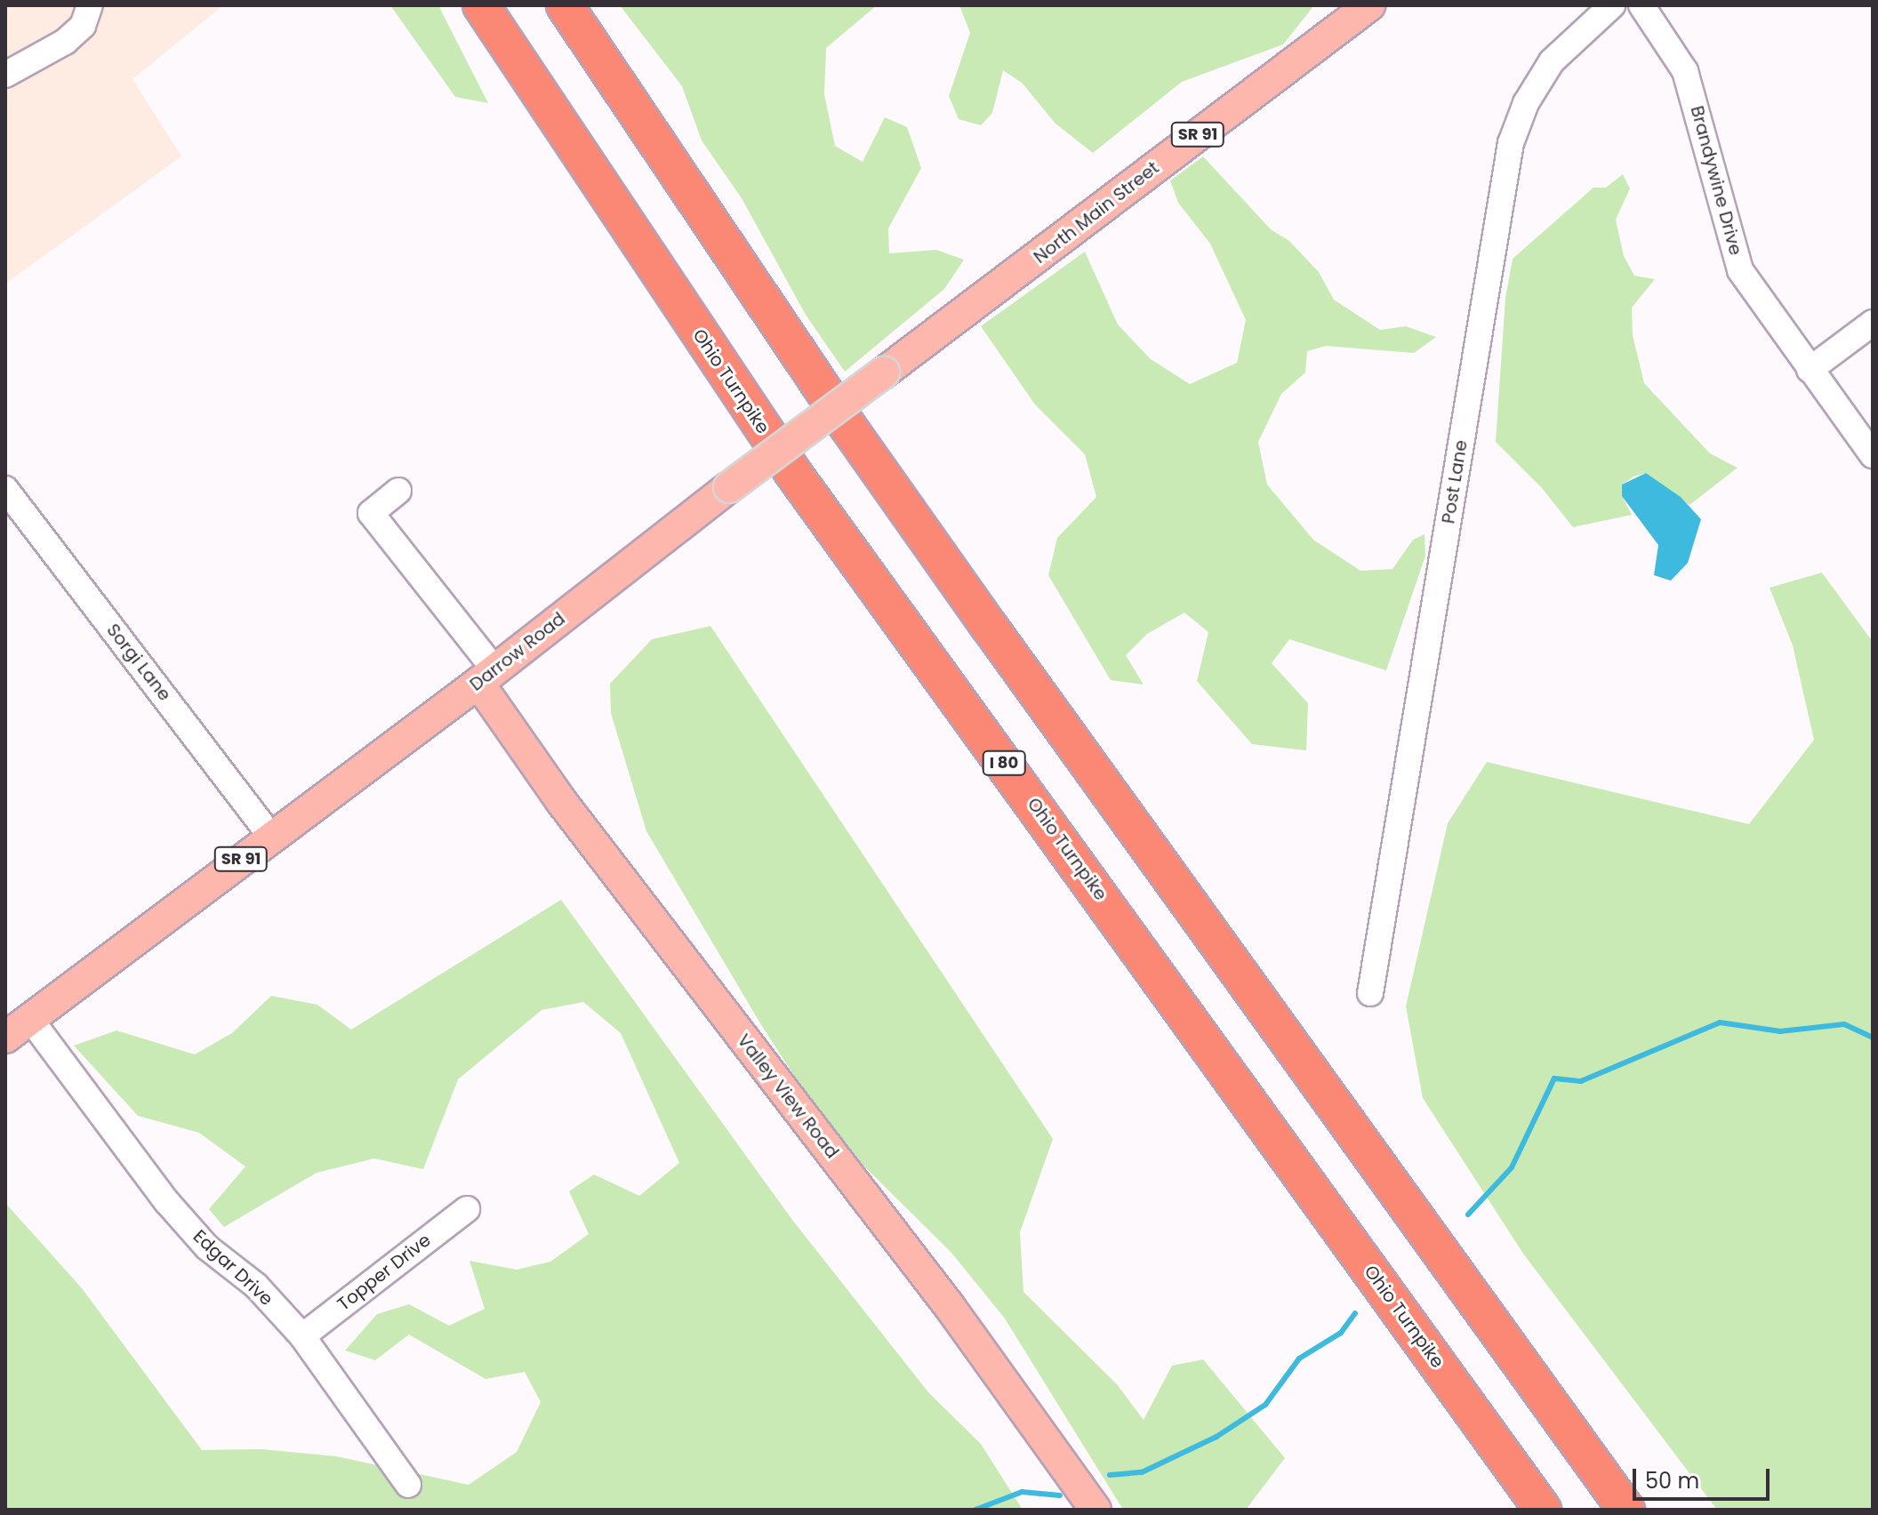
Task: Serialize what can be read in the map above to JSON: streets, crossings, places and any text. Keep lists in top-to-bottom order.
{
  "streets": {
    "highway": ["Ohio Turnpike", "I 80"],
    "main road": [
      "SR 91",
      "North Main Street",
      "Darrow Road",
      "Valley View Road"
    ],
    "street": [
      "Brandywine Drive",
      "Post Lane",
      "Sorgi Lane",
      "Edgar Drive",
      "Topper Drive"
    ]
  },
  "crossings": [
    ["North Main Street", "Darrow Road"],
    ["Darrow Road", "Sorgi Lane"],
    ["Darrow Road", "Valley View Road"],
    ["Darrow Road", "Edgar Drive"],
    ["Edgar Drive", "Topper Drive"]
  ],
  "scale_bar": "50 m"
}
